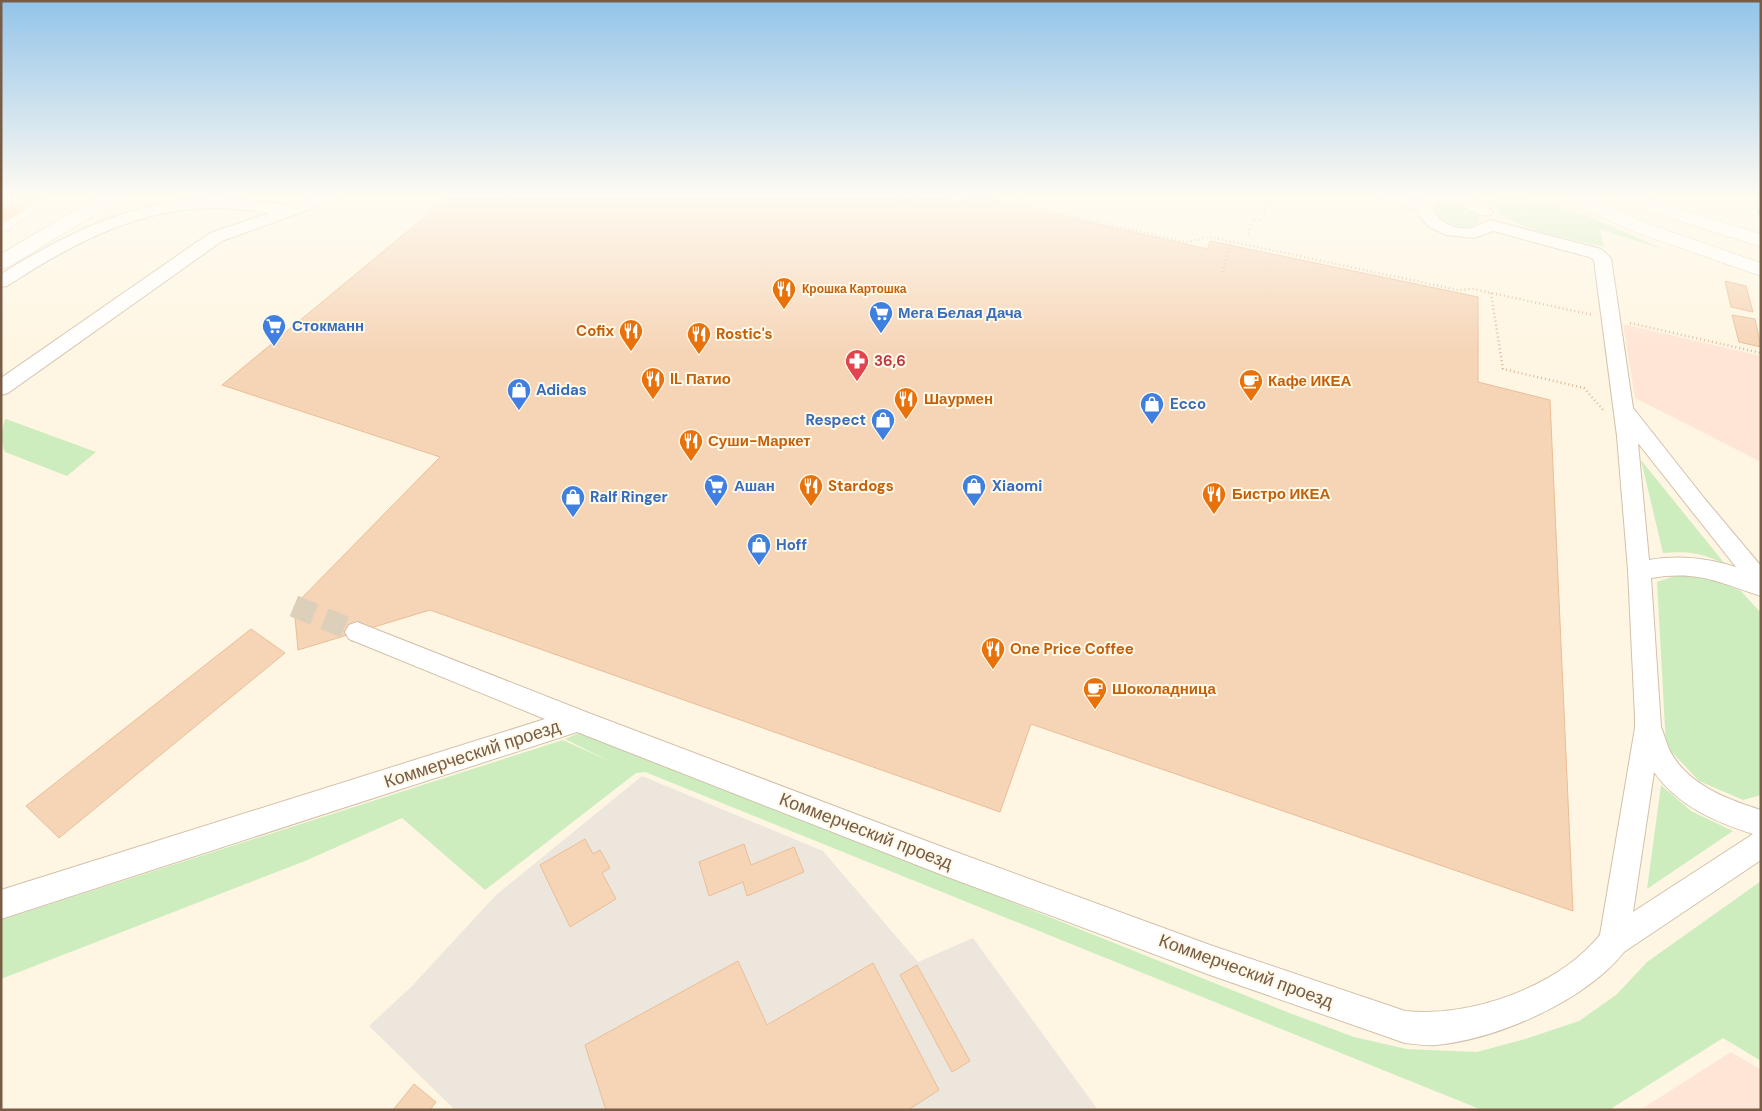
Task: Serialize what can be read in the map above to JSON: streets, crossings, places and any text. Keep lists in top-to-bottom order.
{
  "streets": {
    "street": ["Коммерческий проезд"]
  },
  "places": {
    "restaurant": [
      "Крошка Картошка",
      "Cofix",
      "Rostic's",
      "IL Патио",
      "Шаурмен",
      "Суши-Маркет",
      "Stardogs",
      "Бистро ИКЕА",
      "One Price Coffee"
    ],
    "supermarket": ["Мега Белая Дача", "Стокманн", "Ашан"],
    "pharmacy": ["36,6"],
    "cafe": ["Кафе ИКЕА", "Шоколадница"],
    "shop": [
      "Adidas",
      "Ecco",
      "Respect",
      "Xiaomi",
      "Ralf Ringer",
      "Hoff"
    ]
  }
}
